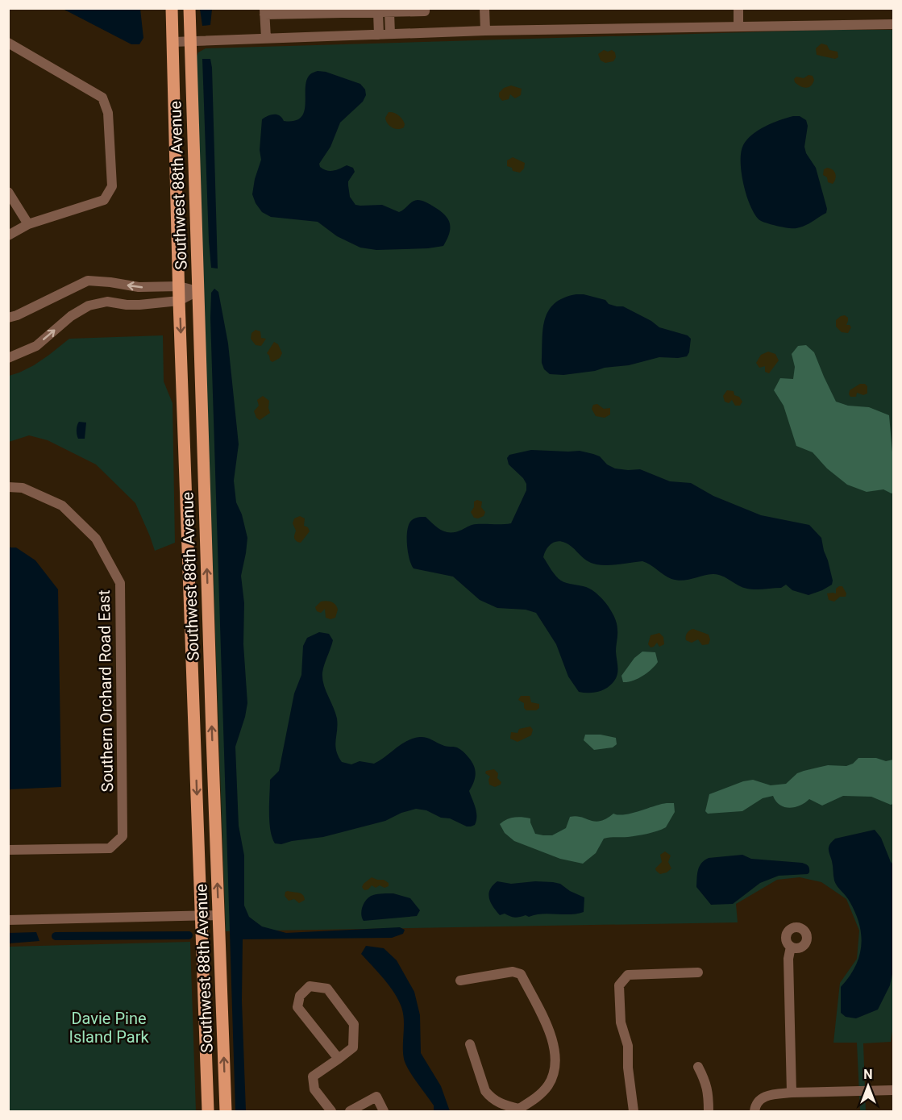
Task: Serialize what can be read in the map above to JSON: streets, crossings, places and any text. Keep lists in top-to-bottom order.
{
  "streets": {
    "main road": ["Southwest 88th Avenue"],
    "street": ["Southern Orchard Road East"]
  },
  "parks": ["Davie Pine Island Park"],
  "north": "top"
}
